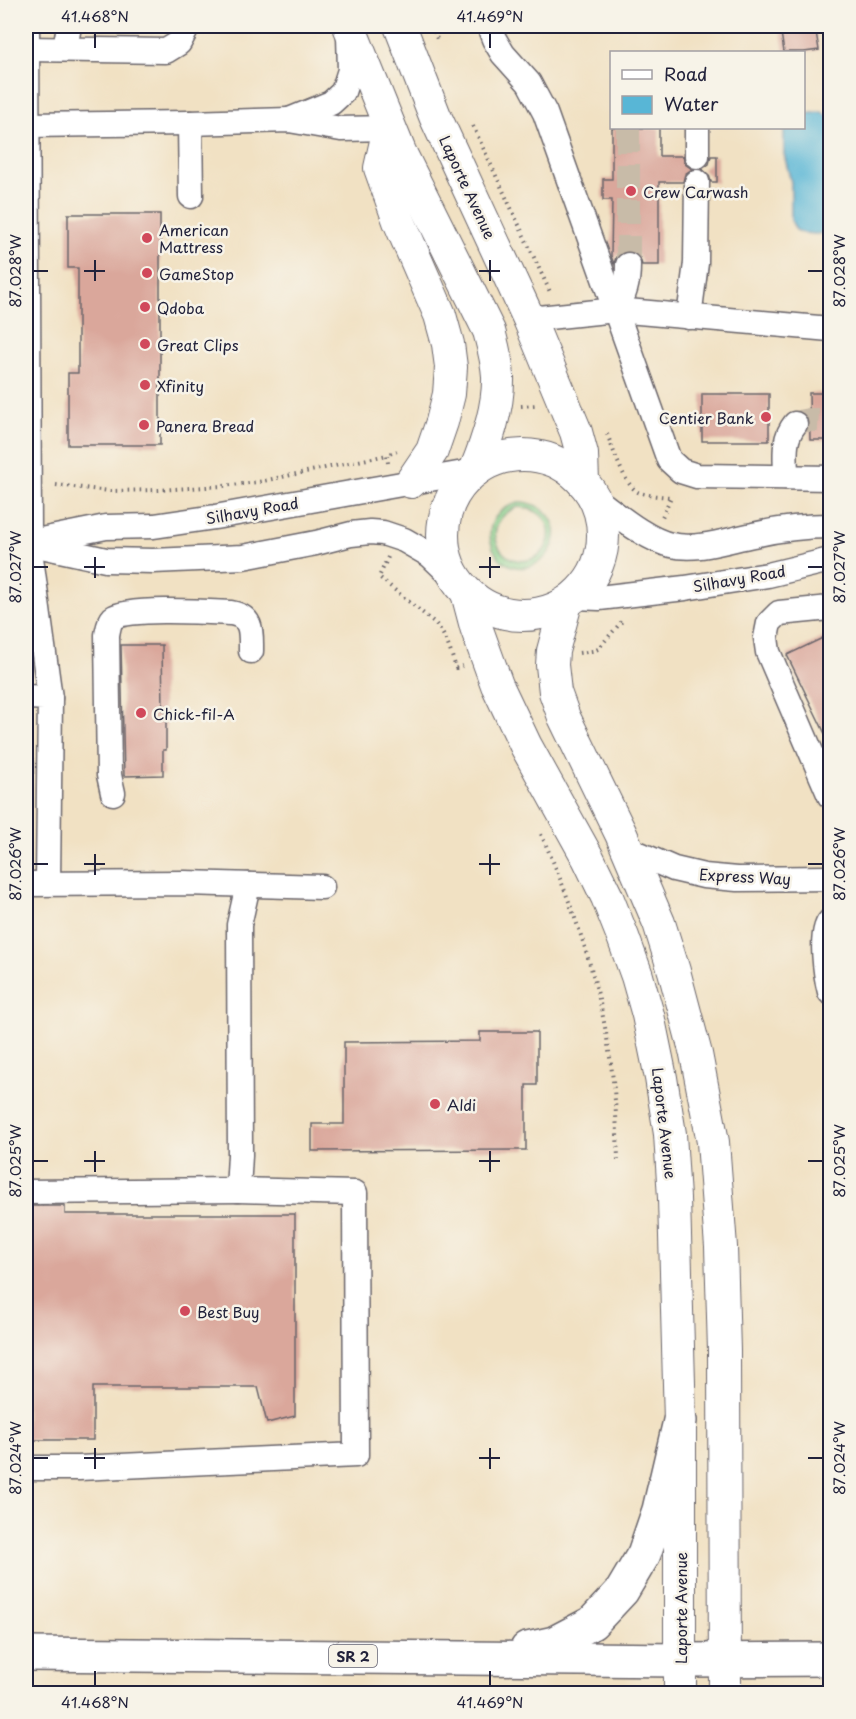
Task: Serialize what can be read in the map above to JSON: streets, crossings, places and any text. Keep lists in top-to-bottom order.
{
  "streets": {
    "highway": ["SR 2"],
    "main road": ["Laporte Avenue"],
    "street": ["Silhavy Road", "Express Way"]
  },
  "crossings": [
    ["Laporte Avenue", "Silhavy Road"],
    ["Laporte Avenue", "SR 2"]
  ],
  "places": [
    "Crew Carwash",
    "American Mattress",
    "GameStop",
    "Qdoba",
    "Great Clips",
    "Xfinity",
    "Centier Bank",
    "Panera Bread",
    "Chick-fil-A",
    "Aldi",
    "Best Buy"
  ],
  "legend": ["Road", "Water"],
  "coordinates": [
    "41.468°N",
    "41.469°N",
    "87.028°W",
    "87.027°W",
    "87.026°W",
    "87.025°W",
    "87.024°W"
  ]
}
